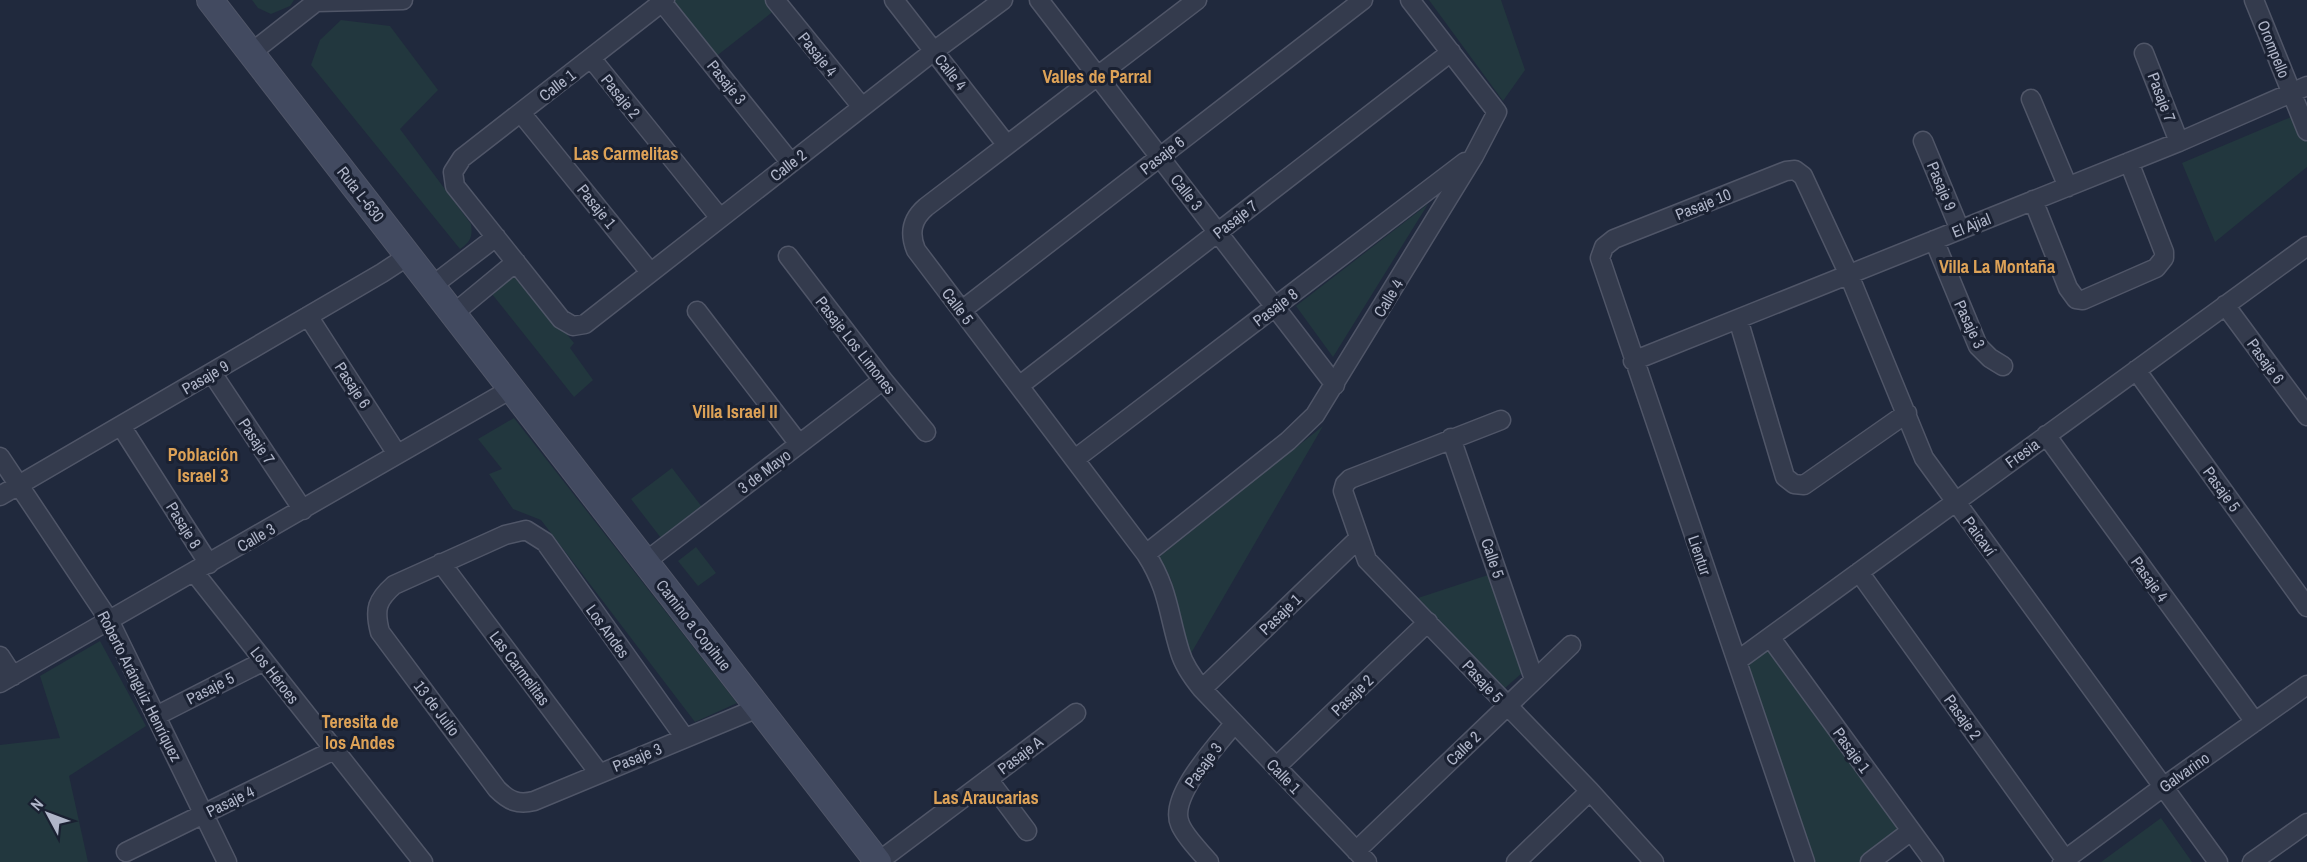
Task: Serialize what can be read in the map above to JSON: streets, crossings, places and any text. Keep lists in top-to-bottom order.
{
  "streets": {
    "street": [
      "Orompello",
      "Pasaje 4",
      "Calle 4",
      "Pasaje 3",
      "Calle 1",
      "Pasaje 2",
      "Pasaje 7",
      "Pasaje 6",
      "Calle 2",
      "Pasaje 9",
      "Calle 3",
      "Ruta L-630",
      "Pasaje 10",
      "Pasaje 1",
      "El Ajial",
      "Calle 5",
      "Pasaje 8",
      "Pasaje Los Limones",
      "Fresia",
      "3 de Mayo",
      "Pasaje 5",
      "Paicaví",
      "Lientur",
      "Camino a Copihue",
      "Los Andes",
      "Las Carmelitas",
      "Los Héroes",
      "Roberto Aránguiz Henríquez",
      "13 de Julio",
      "Pasaje A",
      "Galvarino"
    ]
  },
  "crossings": [
    ["Orompello", "El Ajial"],
    ["Pasaje 4", "Calle 2"],
    ["Pasaje 4", "Fresia"],
    ["Pasaje 4", "Los Héroes"],
    ["Pasaje 4", "Roberto Aránguiz Henríquez"],
    ["Pasaje 4", "Galvarino"],
    ["Calle 4", "Pasaje 7"],
    ["Calle 4", "Calle 2"],
    ["Calle 4", "Calle 3"],
    ["Calle 4", "Calle 5"],
    ["Calle 4", "Pasaje 8"],
    ["Pasaje 3", "Calle 1"],
    ["Pasaje 3", "Calle 2"],
    ["Pasaje 3", "El Ajial"],
    ["Pasaje 3", "Camino a Copihue"],
    ["Pasaje 3", "Los Andes"],
    ["Pasaje 3", "Las Carmelitas"],
    ["Pasaje 3", "13 de Julio"],
    ["Calle 1", "Pasaje 2"],
    ["Calle 1", "Calle 2"],
    ["Calle 1", "Pasaje 1"],
    ["Calle 1", "Calle 5"],
    ["Pasaje 2", "Calle 2"],
    ["Pasaje 2", "Fresia"],
    ["Pasaje 2", "Pasaje 5"],
    ["Pasaje 2", "Galvarino"],
    ["Pasaje 7", "Pasaje 9"],
    ["Pasaje 7", "Calle 3"],
    ["Pasaje 7", "El Ajial"],
    ["Pasaje 7", "Calle 5"],
    ["Pasaje 6", "Pasaje 9"],
    ["Pasaje 6", "Calle 3"],
    ["Pasaje 6", "Calle 5"],
    ["Pasaje 6", "Fresia"],
    ["Calle 2", "Pasaje 1"],
    ["Calle 2", "Calle 5"],
    ["Calle 2", "Pasaje 5"],
    ["Pasaje 9", "Ruta L-630"],
    ["Pasaje 9", "El Ajial"],
    ["Pasaje 9", "Pasaje 8"],
    ["Pasaje 9", "Roberto Aránguiz Henríquez"],
    ["Calle 3", "Ruta L-630"],
    ["Calle 3", "Calle 5"],
    ["Calle 3", "Pasaje 8"],
    ["Calle 3", "Camino a Copihue"],
    ["Calle 3", "Los Héroes"],
    ["Calle 3", "Roberto Aránguiz Henríquez"],
    ["Ruta L-630", "Camino a Copihue"],
    ["Pasaje 10", "Paicaví"],
    ["Pasaje 10", "Lientur"],
    ["Pasaje 1", "Calle 5"],
    ["Pasaje 1", "Fresia"],
    ["Pasaje 1", "Pasaje 5"],
    ["El Ajial", "Paicaví"],
    ["El Ajial", "Lientur"],
    ["Calle 5", "Pasaje 8"],
    ["Calle 5", "Pasaje 5"],
    ["Pasaje 8", "Los Héroes"],
    ["Pasaje Los Limones", "3 de Mayo"],
    ["Fresia", "Pasaje 5"],
    ["Fresia", "Paicaví"],
    ["Fresia", "Lientur"],
    ["3 de Mayo", "Camino a Copihue"],
    ["Pasaje 5", "Los Héroes"],
    ["Pasaje 5", "Roberto Aránguiz Henríquez"],
    ["Paicaví", "Galvarino"],
    ["Camino a Copihue", "Pasaje A"],
    ["Los Andes", "Las Carmelitas"],
    ["Los Andes", "13 de Julio"],
    ["Las Carmelitas", "13 de Julio"]
  ],
  "districts": [
    "Valles de Parral",
    "Las Carmelitas",
    "Villa La Montaña",
    "Villa Israel II",
    "Población Israel 3",
    "Teresita de los Andes",
    "Las Araucarias"
  ],
  "north": "top left"
}
